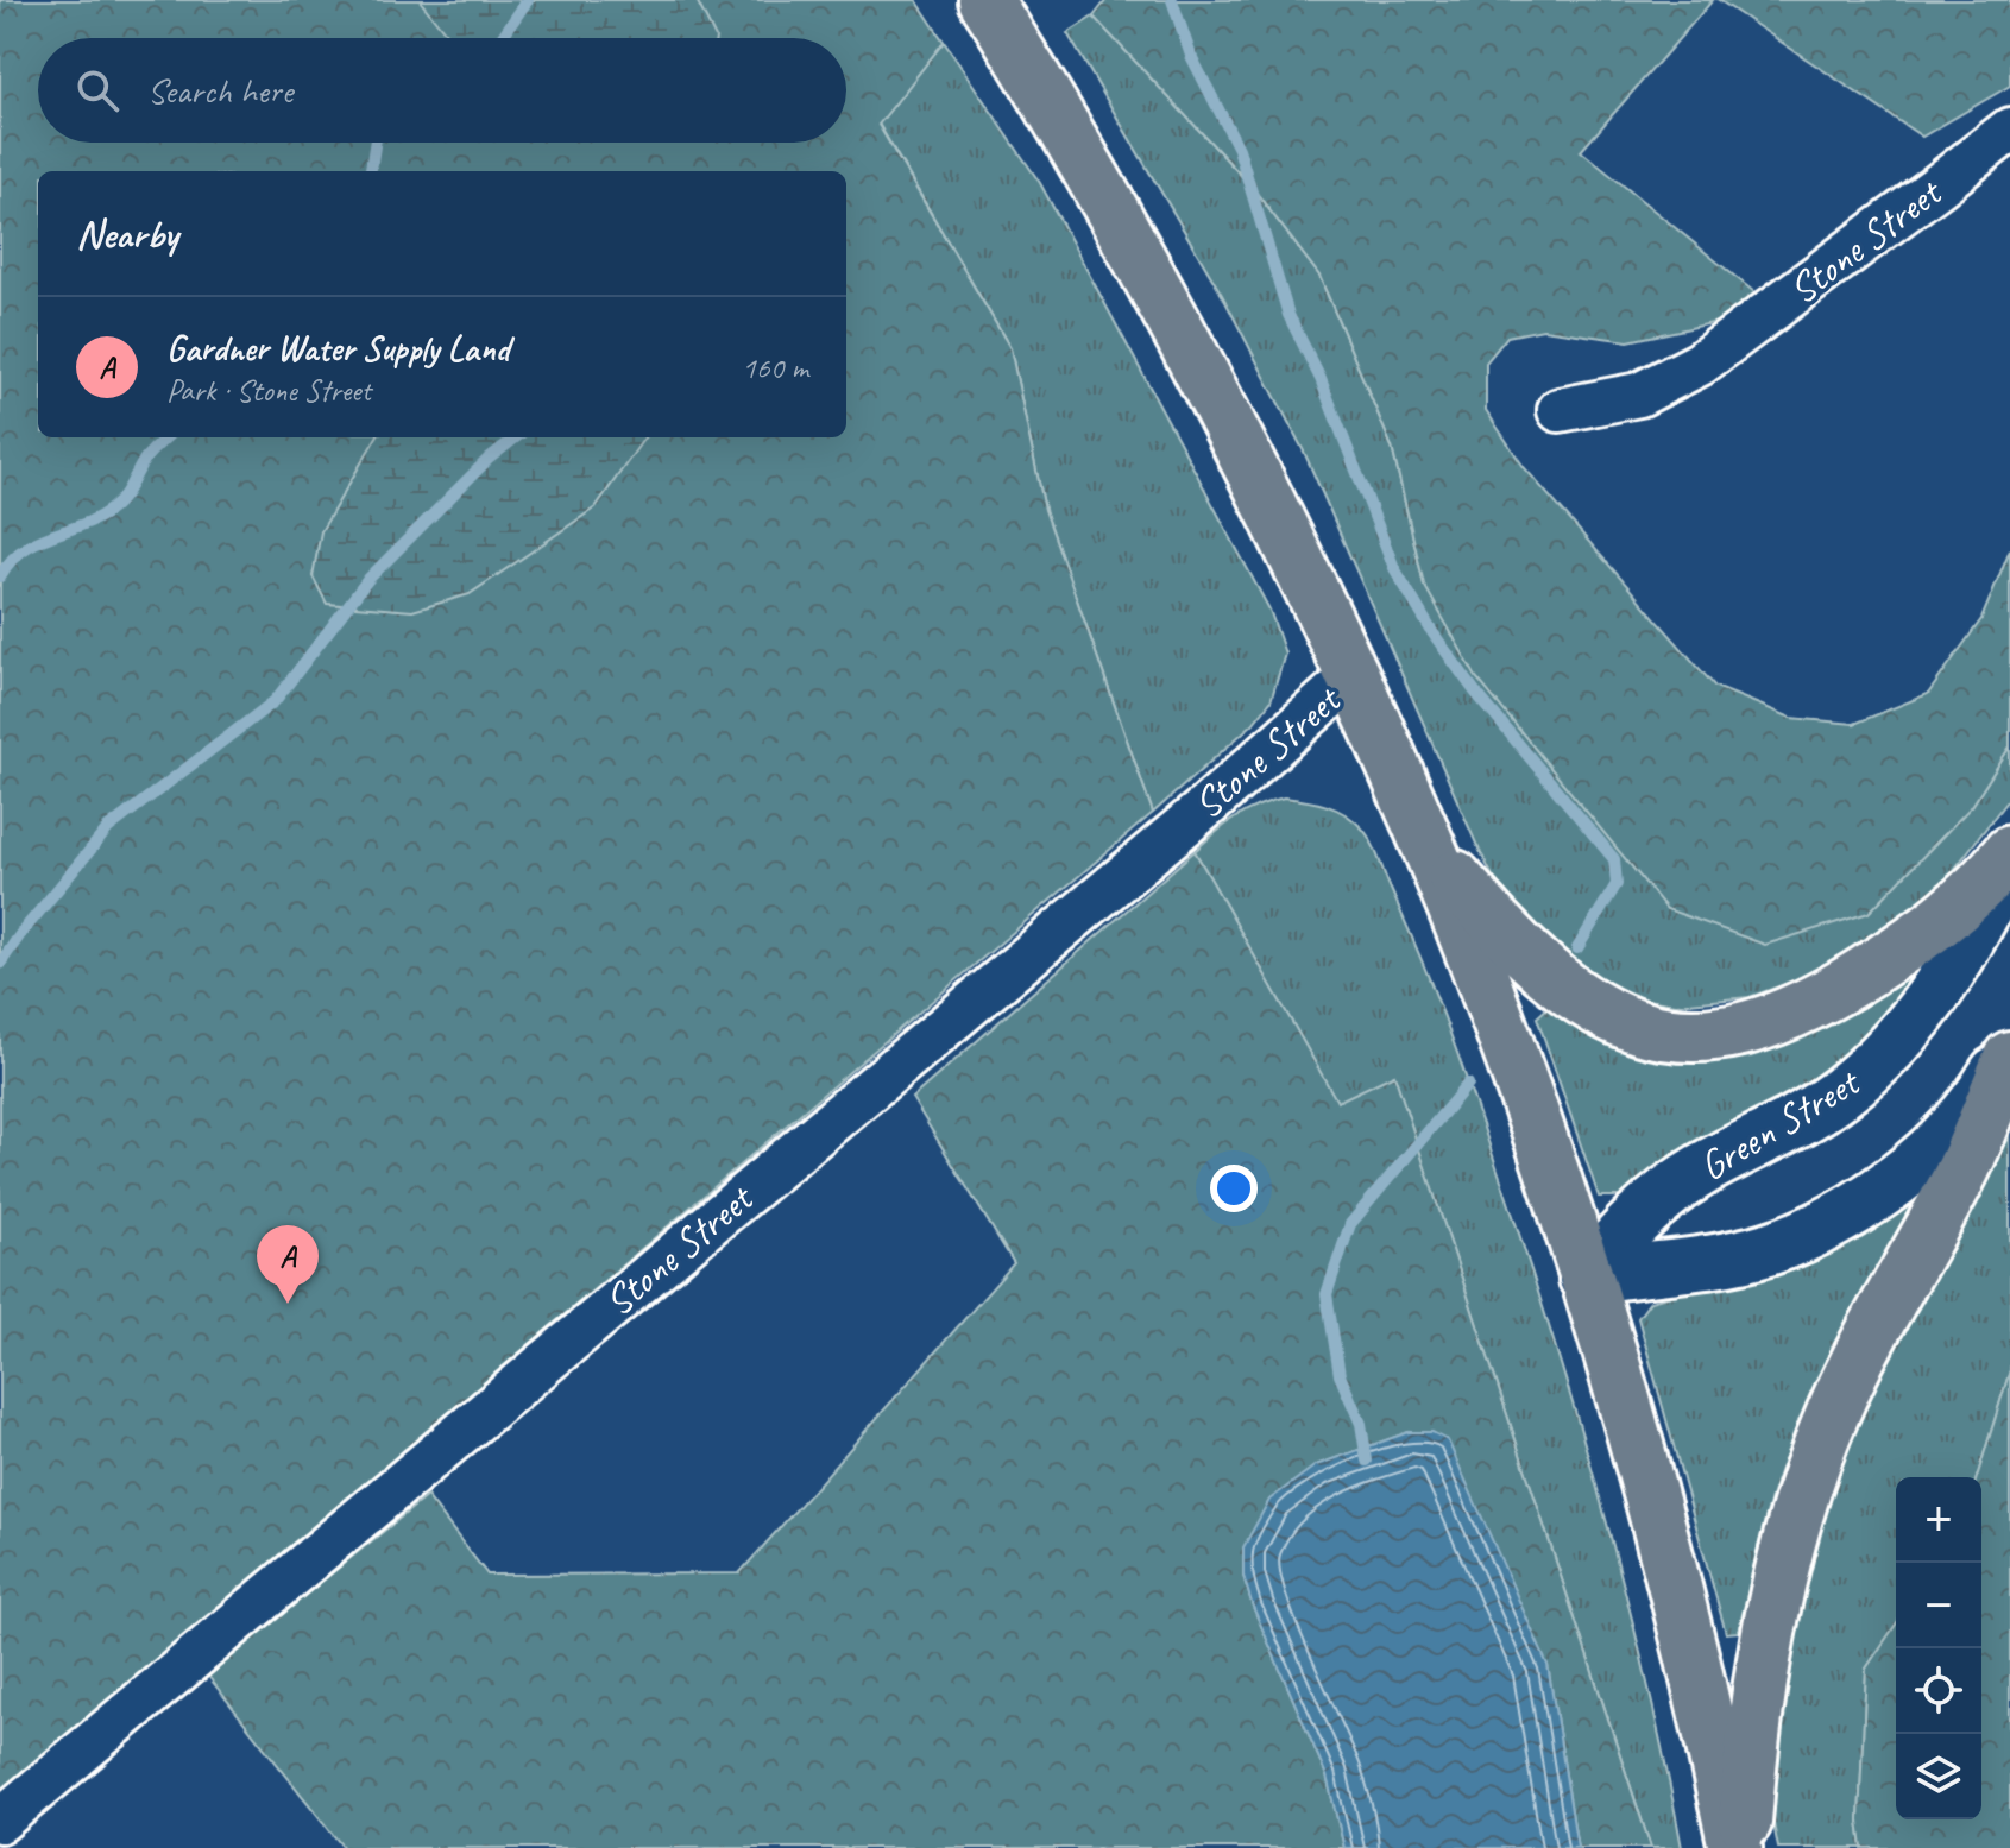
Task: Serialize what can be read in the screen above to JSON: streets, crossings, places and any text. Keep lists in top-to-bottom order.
{
  "streets": {
    "street": ["Stone Street", "Green Street"]
  },
  "page": {
    "search": "Search here",
    "heading": "Nearby",
    "list": [
      {
        "mark": "A",
        "name": "Gardner Water Supply Land",
        "note": "Park · Stone Street",
        "value": "160 m"
      }
    ],
    "pins": "A",
    "map_buttons": ["+", "−"]
  }
}
